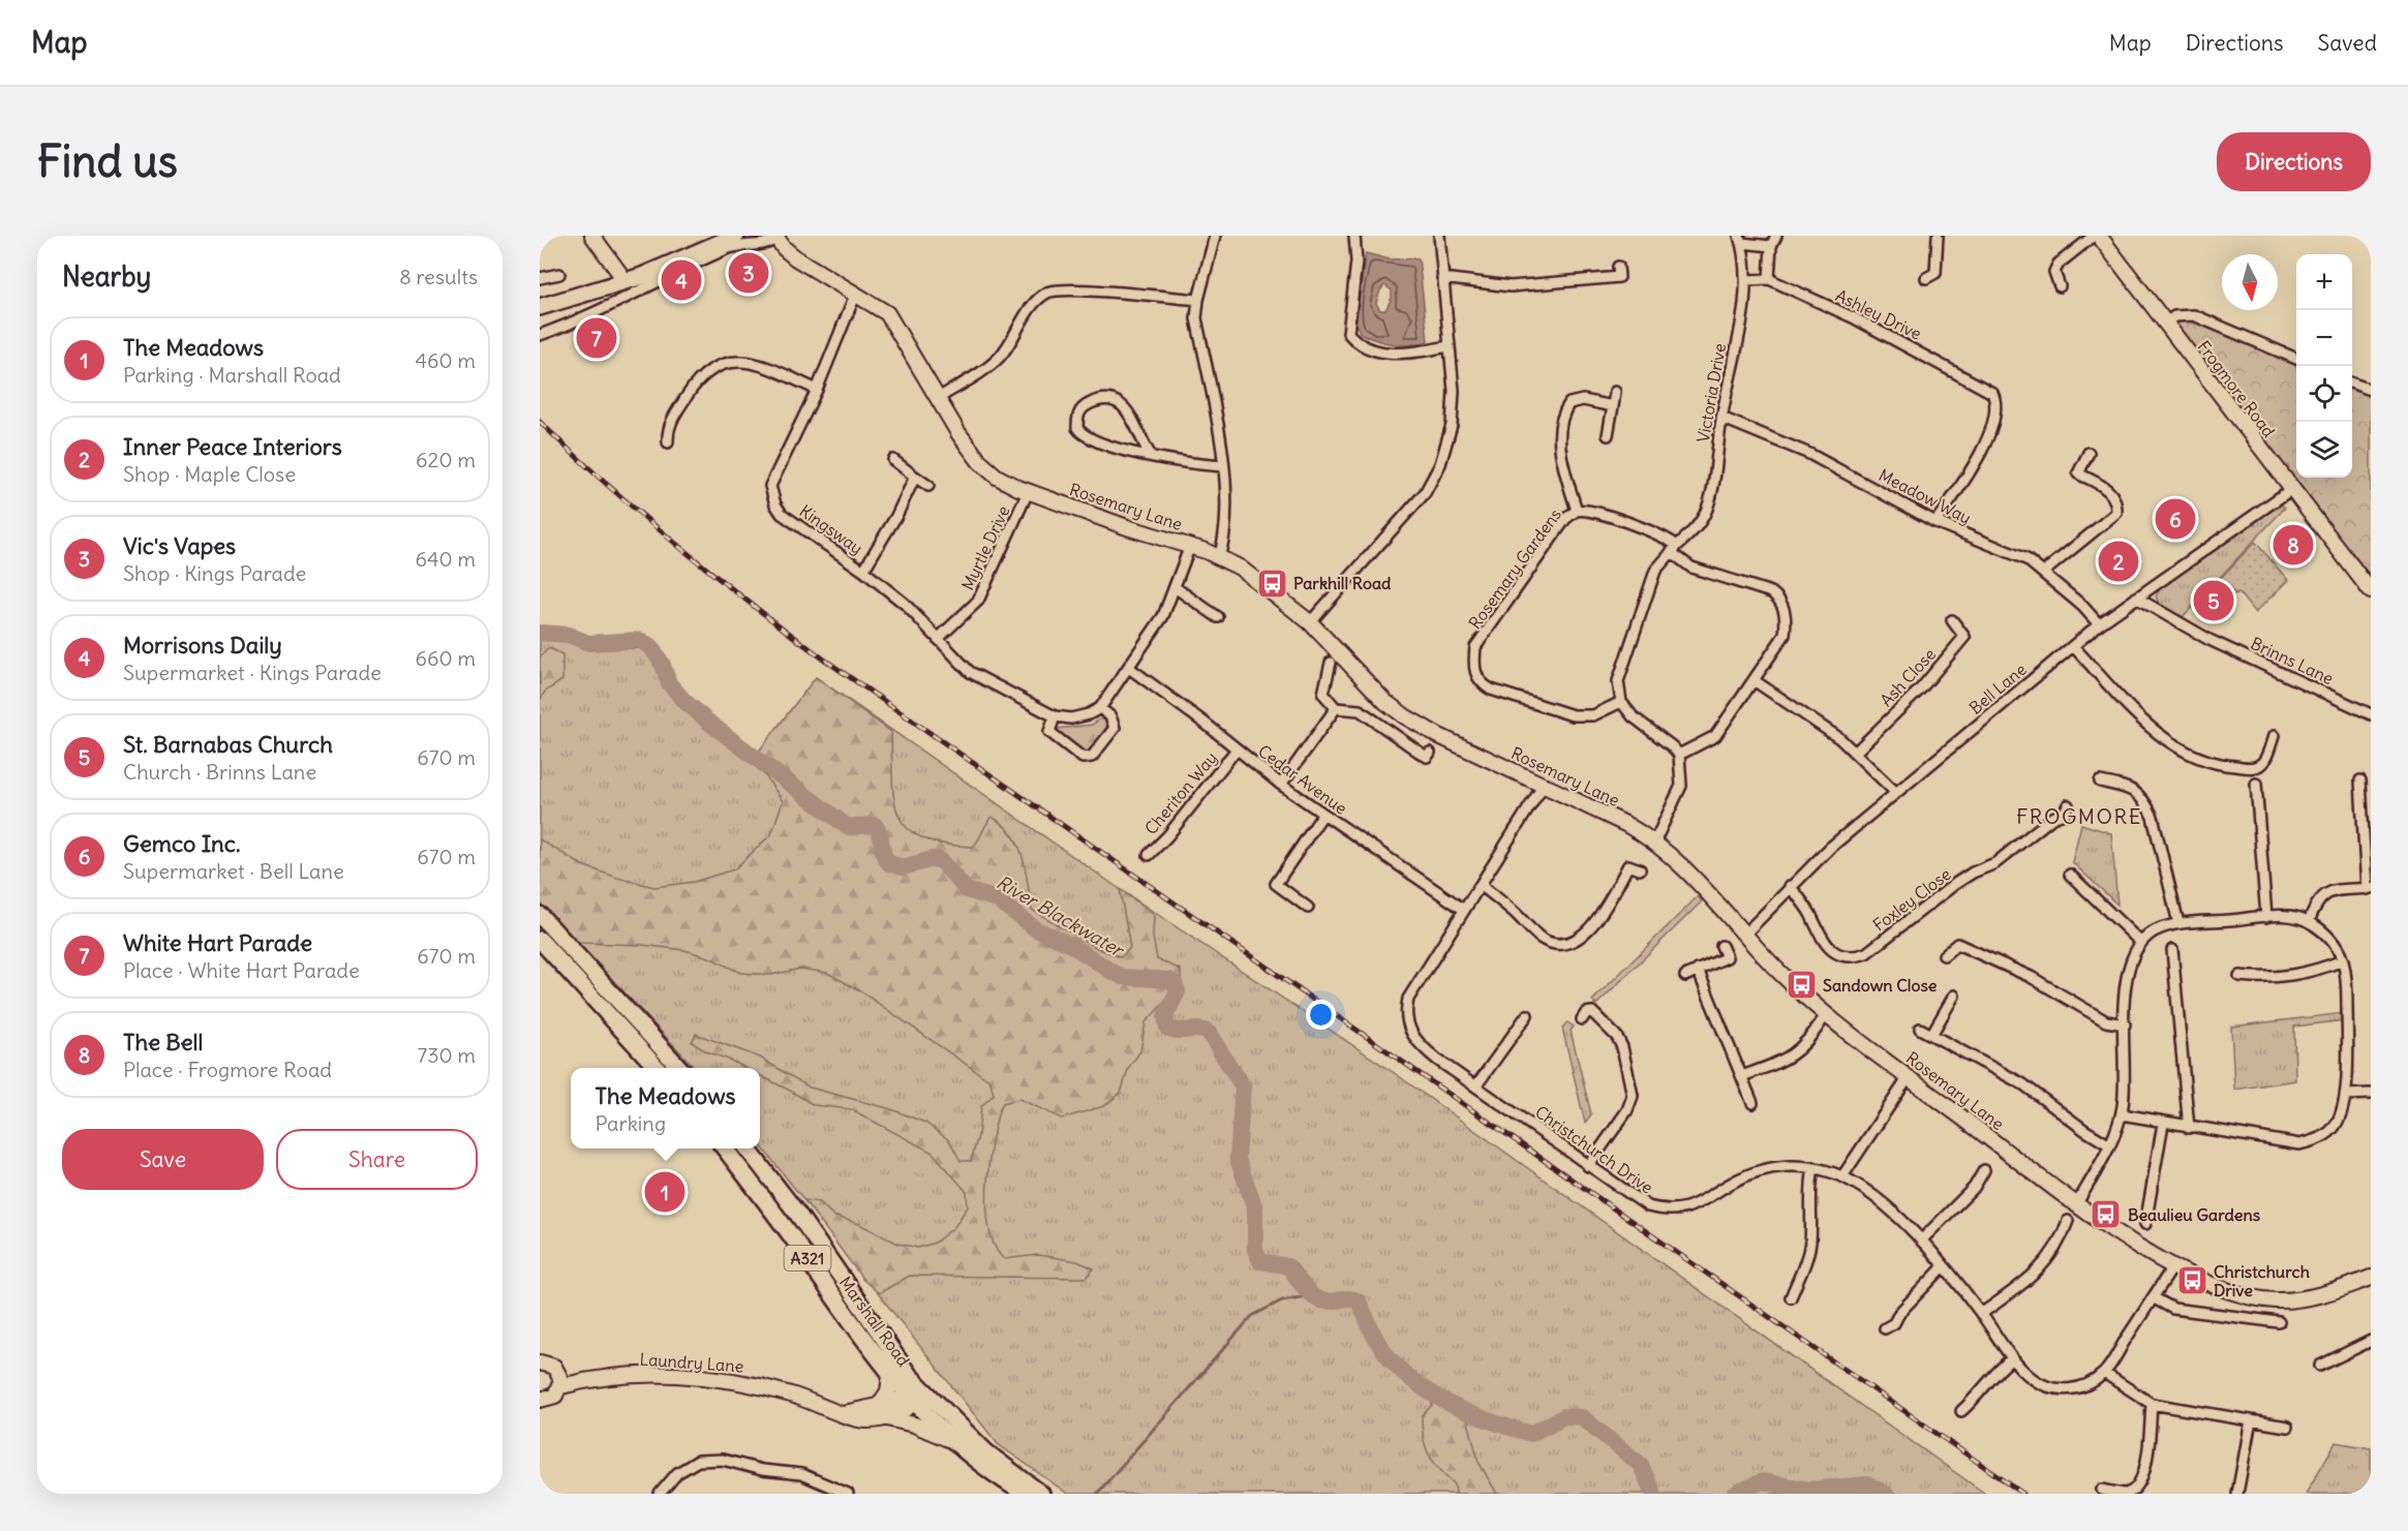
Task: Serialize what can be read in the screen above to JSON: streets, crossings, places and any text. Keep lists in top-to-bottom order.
{
  "streets": {
    "main road": ["A321", "Marshall Road"],
    "street": [
      "Ashley Drive",
      "Frogmore Road",
      "Victoria Drive",
      "Meadow Way",
      "Rosemary Lane",
      "Kingsway",
      "Myrtle Drive",
      "Rosemary Gardens",
      "Brinns Lane",
      "Ash Close",
      "Bell Lane",
      "Cedar Avenue",
      "Cheriton Way",
      "Foxley Close",
      "Christchurch Drive",
      "Laundry Lane"
    ]
  },
  "crossings": [
    ["Ashley Drive", "Victoria Drive"],
    ["Ashley Drive", "Meadow Way"],
    ["Frogmore Road", "Bell Lane"],
    ["Victoria Drive", "Meadow Way"],
    ["Victoria Drive", "Rosemary Gardens"],
    ["Meadow Way", "Bell Lane"],
    ["Rosemary Lane", "Kingsway"],
    ["Rosemary Lane", "Myrtle Drive"],
    ["Rosemary Lane", "Bell Lane"],
    ["Rosemary Lane", "Christchurch Drive"],
    ["Kingsway", "Myrtle Drive"],
    ["Brinns Lane", "Bell Lane"],
    ["Bell Lane", "Foxley Close"],
    ["Cedar Avenue", "Cheriton Way"],
    ["Cedar Avenue", "Christchurch Drive"],
    ["Marshall Road", "Laundry Lane"]
  ],
  "districts": ["FROGMORE"],
  "water": ["River Blackwater"],
  "places": {
    "bus stop": [
      "Parkhill Road",
      "Sandown Close",
      "Beaulieu Gardens",
      "Christchurch Drive"
    ]
  },
  "north": "bottom",
  "page": {
    "header": "Map",
    "nav": ["Map", "Directions", "Saved"],
    "buttons": [
      "Directions",
      ["Save", "Share"]
    ],
    "title": "Find us",
    "heading": ["Nearby", "8 results"],
    "pins": [
      "3",
      "4",
      "7",
      "6",
      "8",
      "2",
      "5",
      "1"
    ],
    "map_buttons": ["+", "−"],
    "list": [
      {
        "mark": "1",
        "name": "The Meadows",
        "note": "Parking · Marshall Road",
        "value": "460 m"
      },
      {
        "mark": "2",
        "name": "Inner Peace Interiors",
        "note": "Shop · Maple Close",
        "value": "620 m"
      },
      {
        "mark": "3",
        "name": "Vic's Vapes",
        "note": "Shop · Kings Parade",
        "value": "640 m"
      },
      {
        "mark": "4",
        "name": "Morrisons Daily",
        "note": "Supermarket · Kings Parade",
        "value": "660 m"
      },
      {
        "mark": "5",
        "name": "St. Barnabas Church",
        "note": "Church · Brinns Lane",
        "value": "670 m"
      },
      {
        "mark": "6",
        "name": "Gemco Inc.",
        "note": "Supermarket · Bell Lane",
        "value": "670 m"
      },
      {
        "mark": "7",
        "name": "White Hart Parade",
        "note": "Place · White Hart Parade",
        "value": "670 m"
      },
      {
        "mark": "8",
        "name": "The Bell",
        "note": "Place · Frogmore Road",
        "value": "730 m"
      }
    ],
    "popup": ["The Meadows", "Parking"]
  }
}
